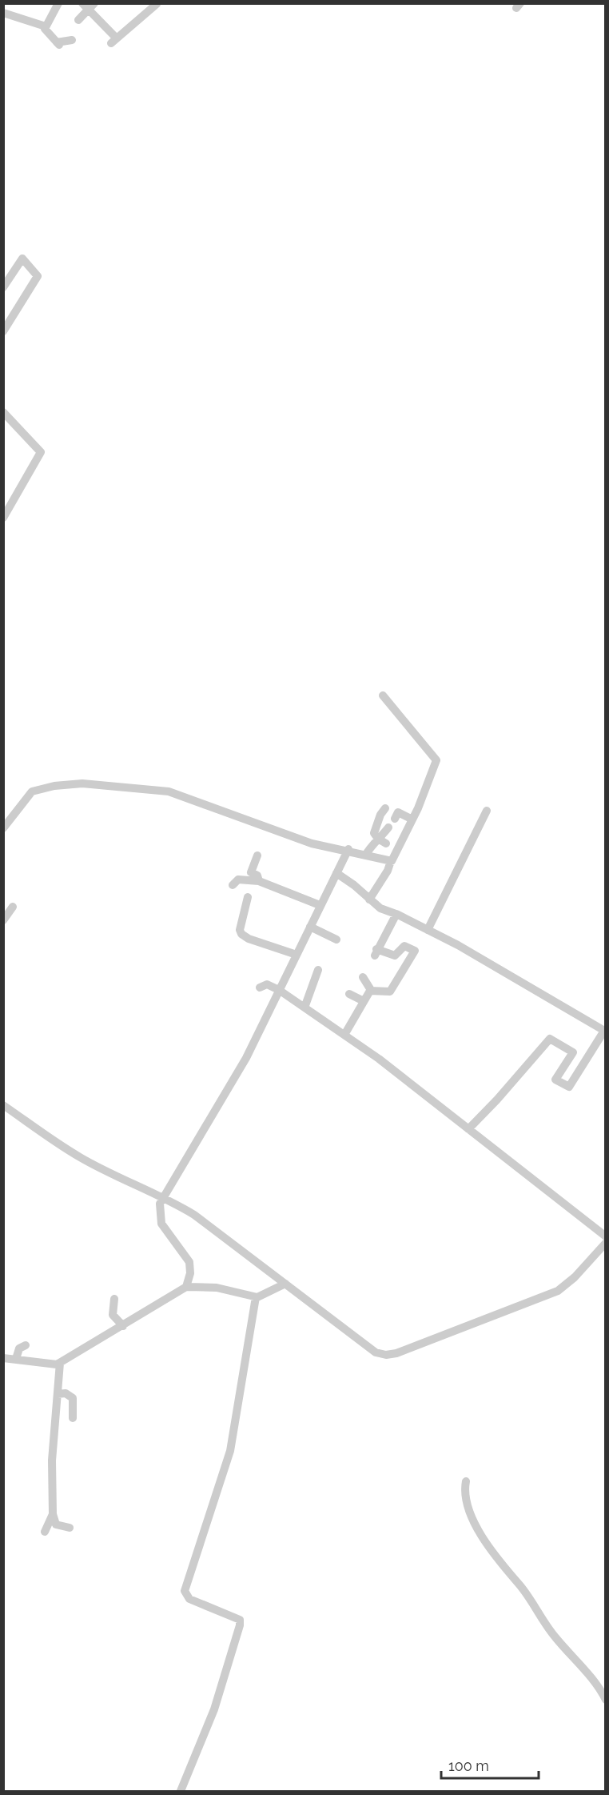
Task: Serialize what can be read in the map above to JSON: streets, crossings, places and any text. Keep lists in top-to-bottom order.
{
  "scale_bar": "100 m"
}
